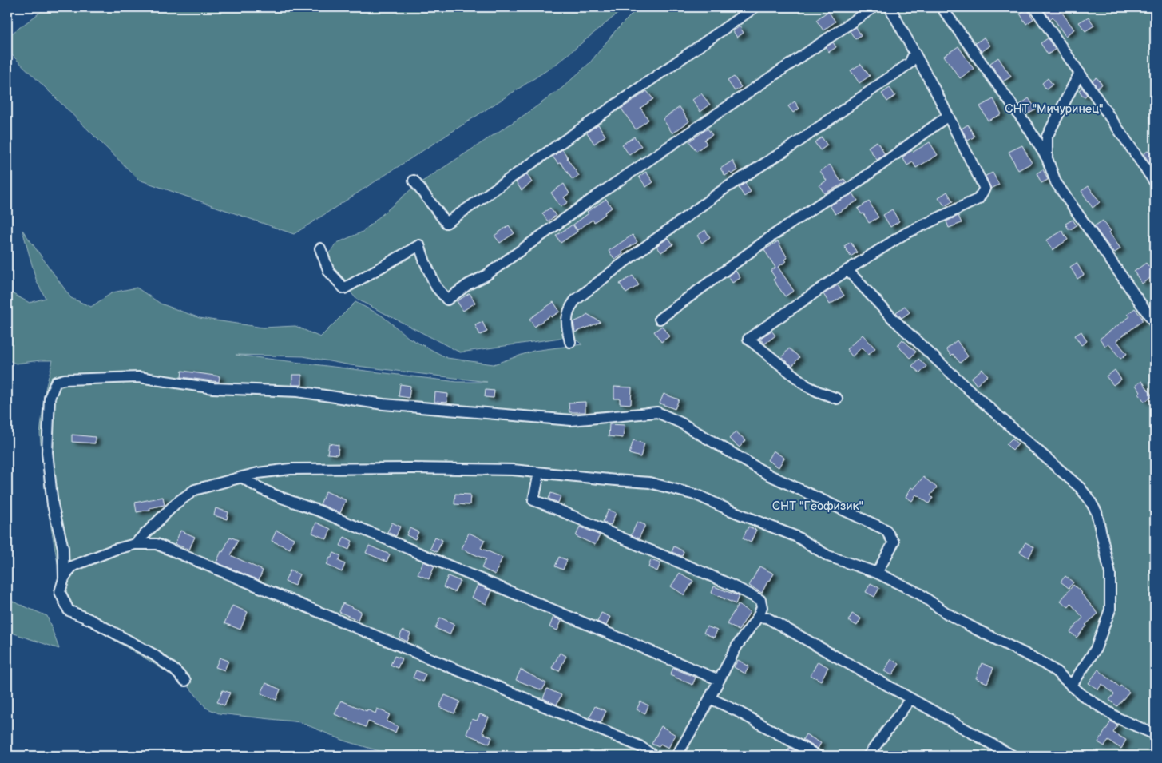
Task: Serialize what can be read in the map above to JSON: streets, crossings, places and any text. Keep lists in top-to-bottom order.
{
  "parks": ["СНТ \"Мичуринец\"", "СНТ \"Геофизик\""]
}
